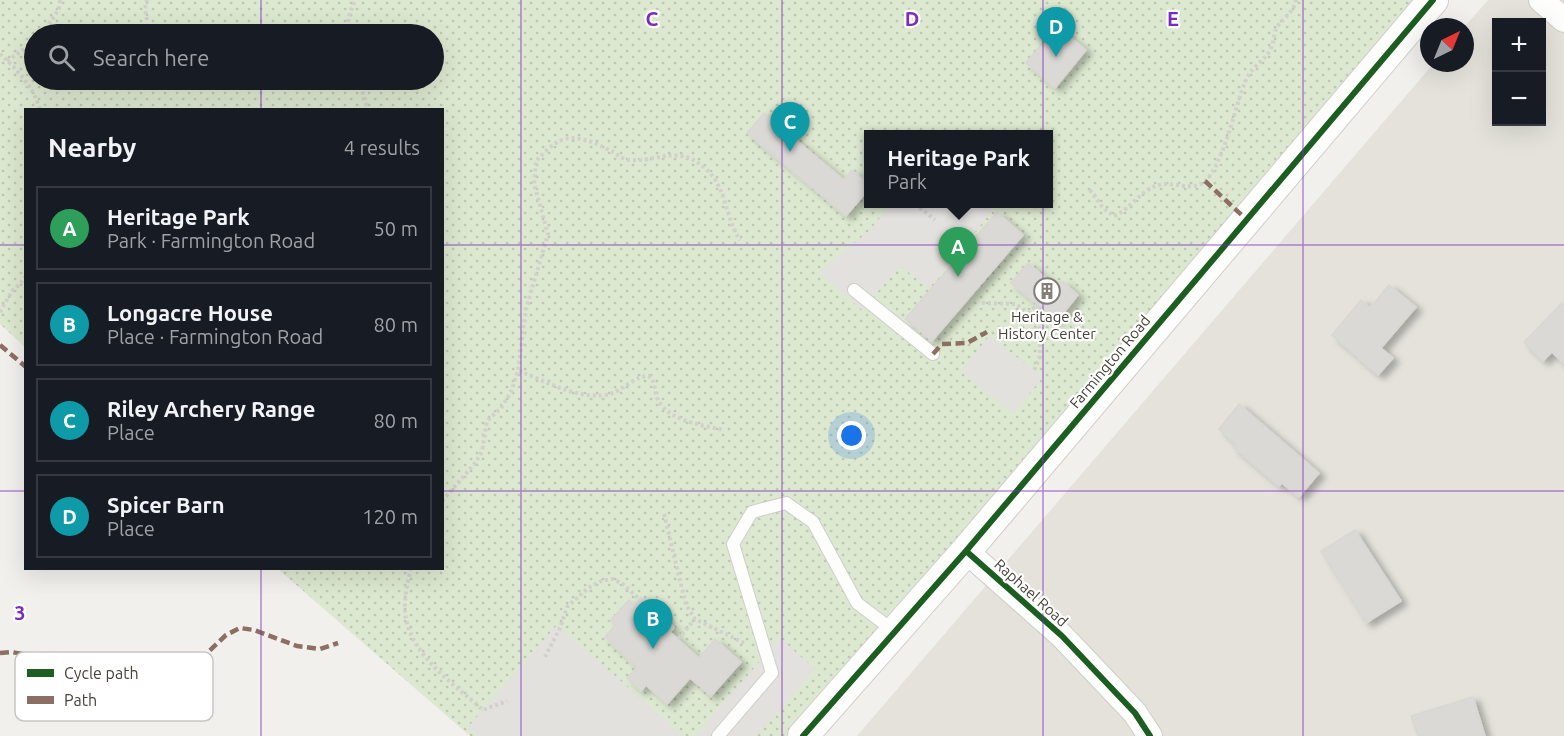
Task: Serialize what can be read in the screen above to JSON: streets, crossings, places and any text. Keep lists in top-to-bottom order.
{
  "streets": {
    "street": ["Farmington Road", "Raphael Road"]
  },
  "crossings": [
    ["Farmington Road", "Raphael Road"]
  ],
  "places": {
    "building": ["Heritage & History Center"]
  },
  "legend": ["Cycle path", "Path"],
  "north": "top right",
  "page": {
    "pins": [
      "D",
      "C",
      "A",
      "B"
    ],
    "map_buttons": ["+", "−"],
    "search": "Search here",
    "heading": ["Nearby", "4 results"],
    "popup": ["Heritage Park", "Park"],
    "list": [
      {
        "mark": "A",
        "name": "Heritage Park",
        "note": "Park · Farmington Road",
        "value": "50 m"
      },
      {
        "mark": "B",
        "name": "Longacre House",
        "note": "Place · Farmington Road",
        "value": "80 m"
      },
      {
        "mark": "C",
        "name": "Riley Archery Range",
        "note": "Place",
        "value": "80 m"
      },
      {
        "mark": "D",
        "name": "Spicer Barn",
        "note": "Place",
        "value": "120 m"
      }
    ]
  },
  "grid": {
    "columns": ["C", "D", "E"],
    "rows": ["3"]
  }
}
